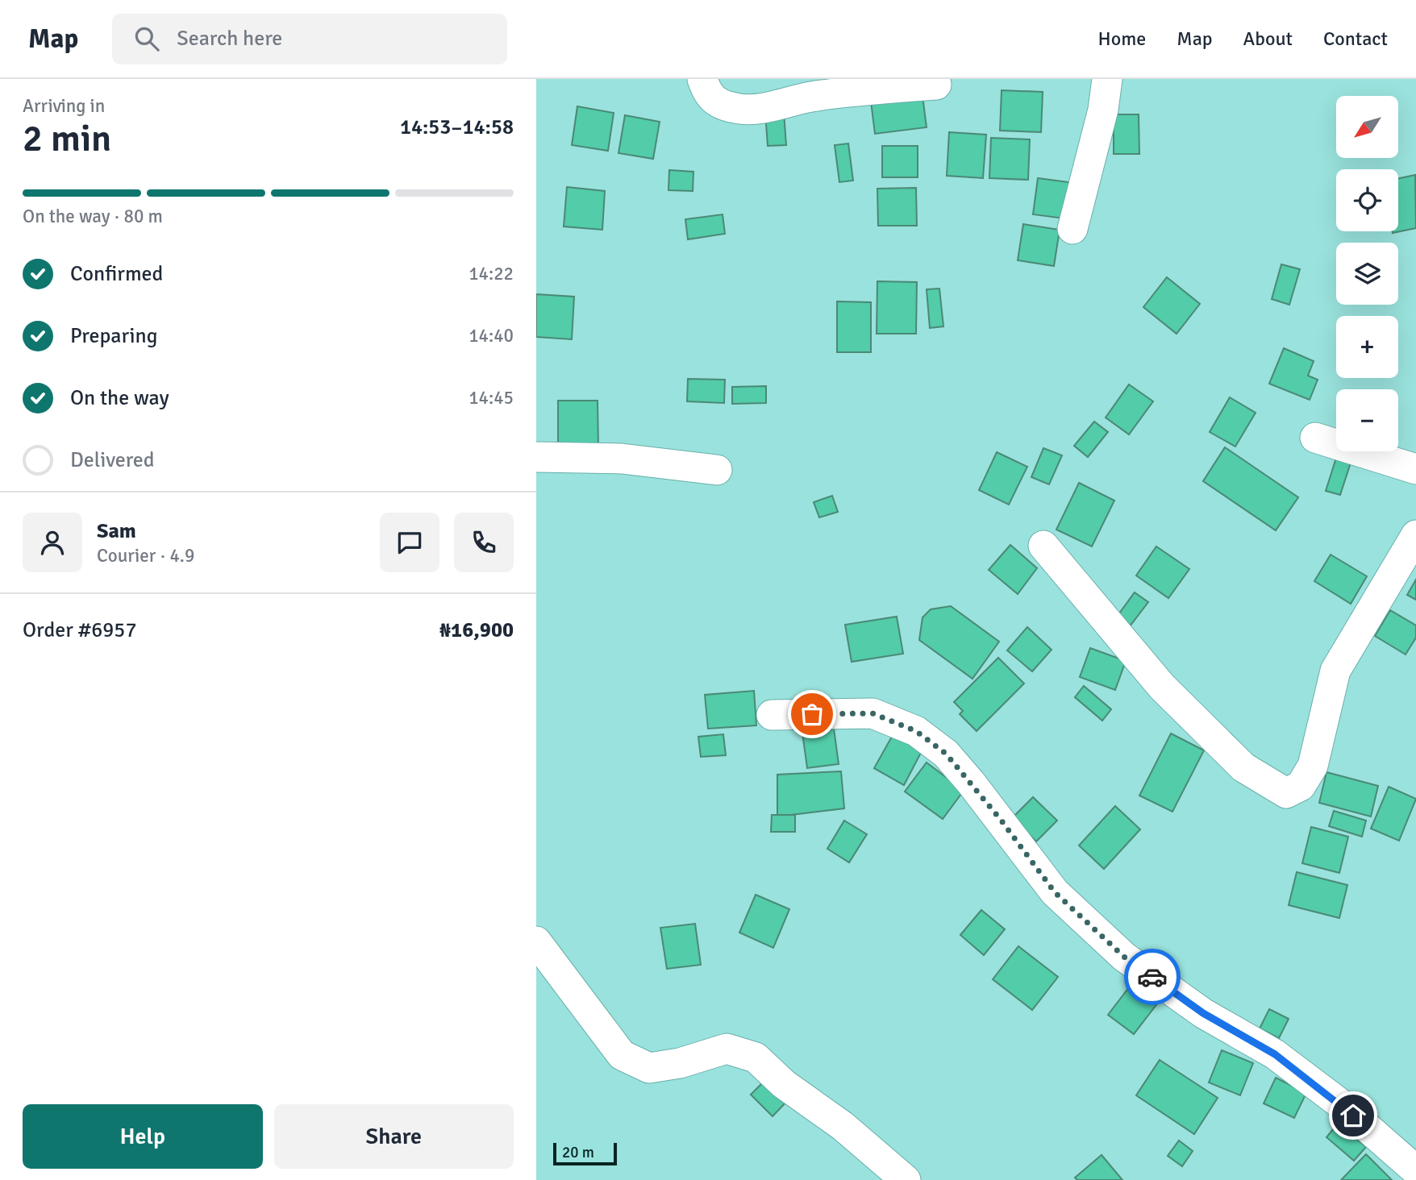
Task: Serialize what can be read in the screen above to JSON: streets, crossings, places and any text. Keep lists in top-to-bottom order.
{
  "scale_bar": "20 m",
  "north": "bottom left",
  "page": {
    "header": "Map",
    "search": "Search here",
    "nav": [
      "Home",
      "Map",
      "About",
      "Contact"
    ],
    "heading": ["2 min", "Arriving in", "14:53–14:58"],
    "panel": [
      "Sam",
      "Courier · 4.9",
      "Order #6957",
      "₦16,900"
    ],
    "map_buttons": ["+", "−"],
    "bar": "On the way · 80 m",
    "list": [
      ["Confirmed", "14:22"],
      ["Preparing", "14:40"],
      ["On the way", "14:45"],
      "Delivered"
    ],
    "buttons": ["Help", "Share"],
    "scale": "20 m"
  }
}
